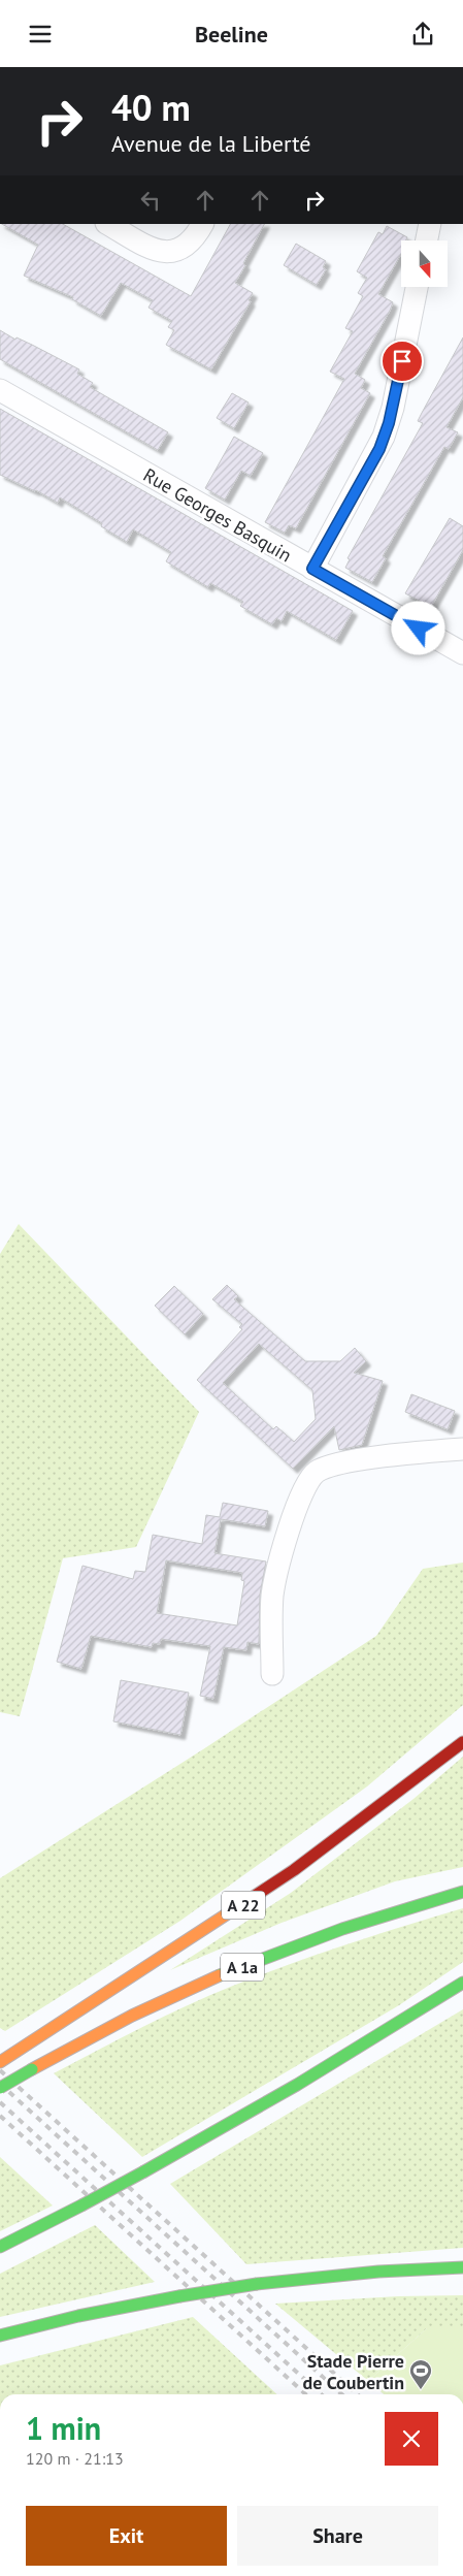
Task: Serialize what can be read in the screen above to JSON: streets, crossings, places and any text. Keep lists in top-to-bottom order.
{
  "streets": {
    "highway": ["A 22", "A 1a"],
    "street": ["Rue Georges Basquin"]
  },
  "places": {
    "sports": ["Stade Pierre de Coubertin"]
  },
  "north": "bottom",
  "page": {
    "header": "Beeline",
    "turn": ["40 m", "Avenue de la Liberté"],
    "heading": ["1 min", "120 m · 21:13"],
    "buttons": ["Exit", "Share"]
  }
}
